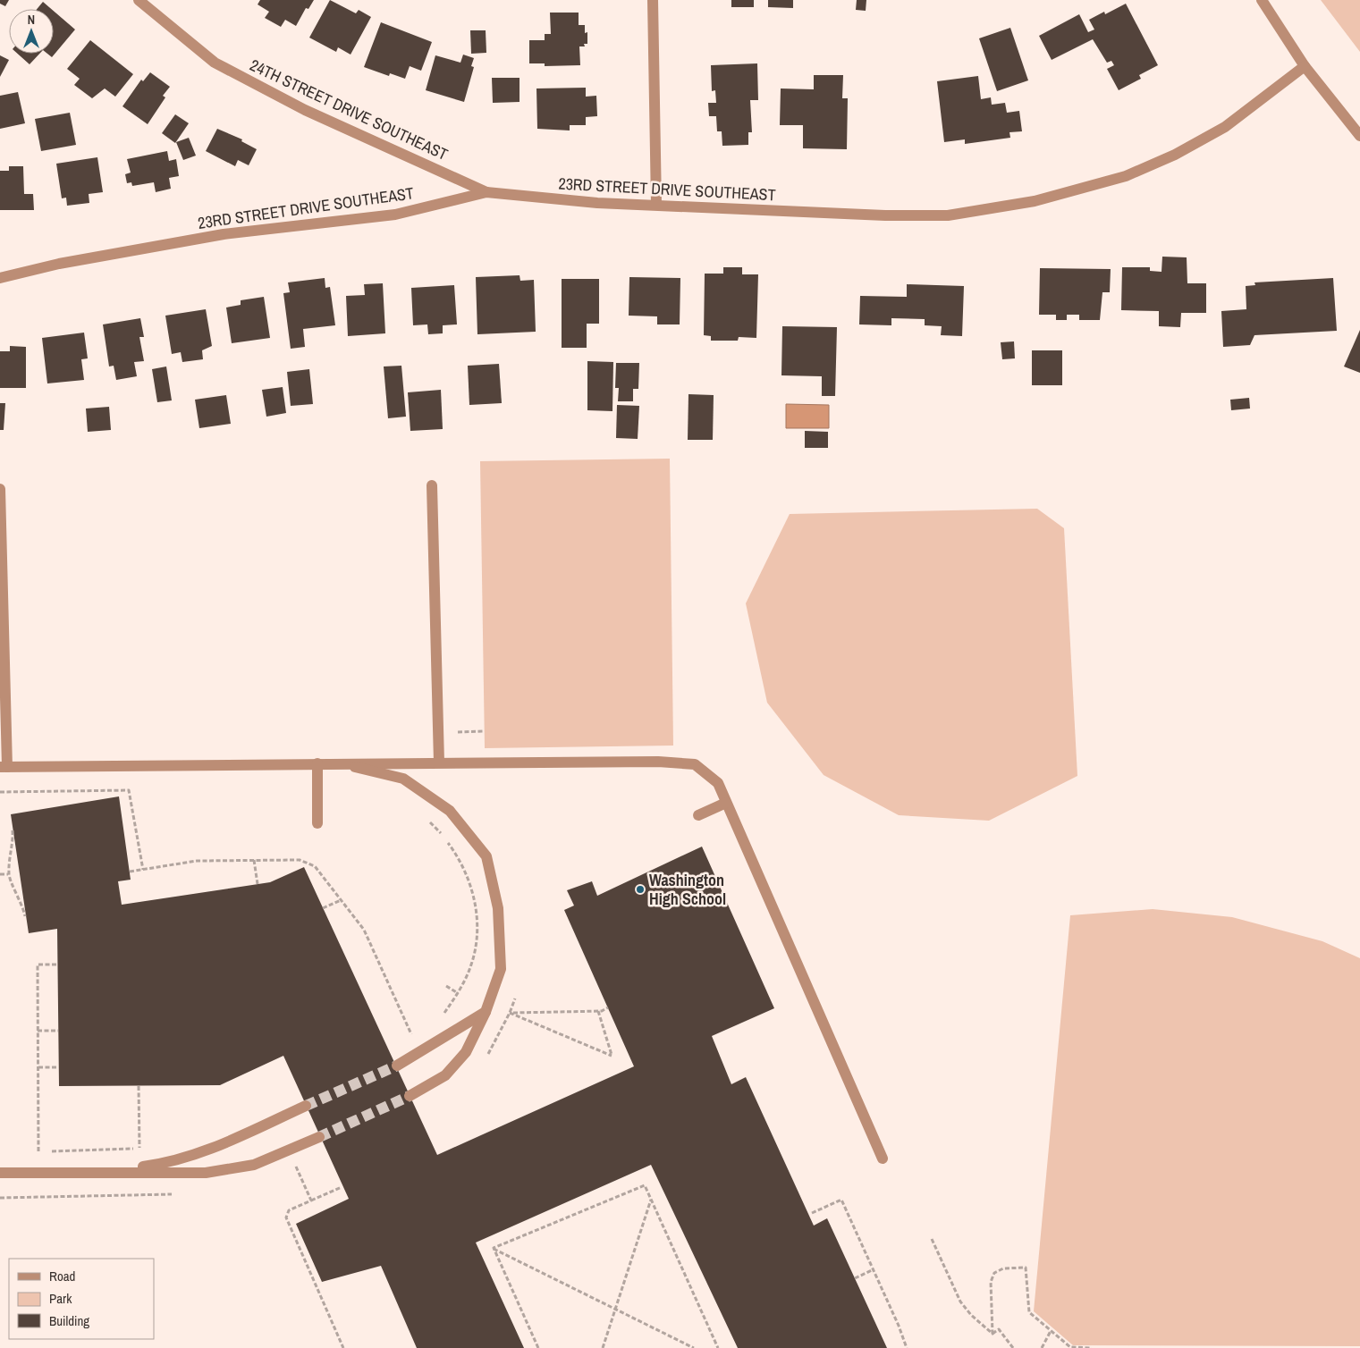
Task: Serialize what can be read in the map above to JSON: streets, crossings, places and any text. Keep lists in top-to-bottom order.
{
  "streets": {
    "street": ["24TH STREET DRIVE SOUTHEAST", "23RD STREET DRIVE SOUTHEAST"]
  },
  "crossings": [
    ["24TH STREET DRIVE SOUTHEAST", "23RD STREET DRIVE SOUTHEAST"]
  ],
  "places": ["Washington High School"],
  "legend": ["Road", "Park", "Building"],
  "north": "top"
}
